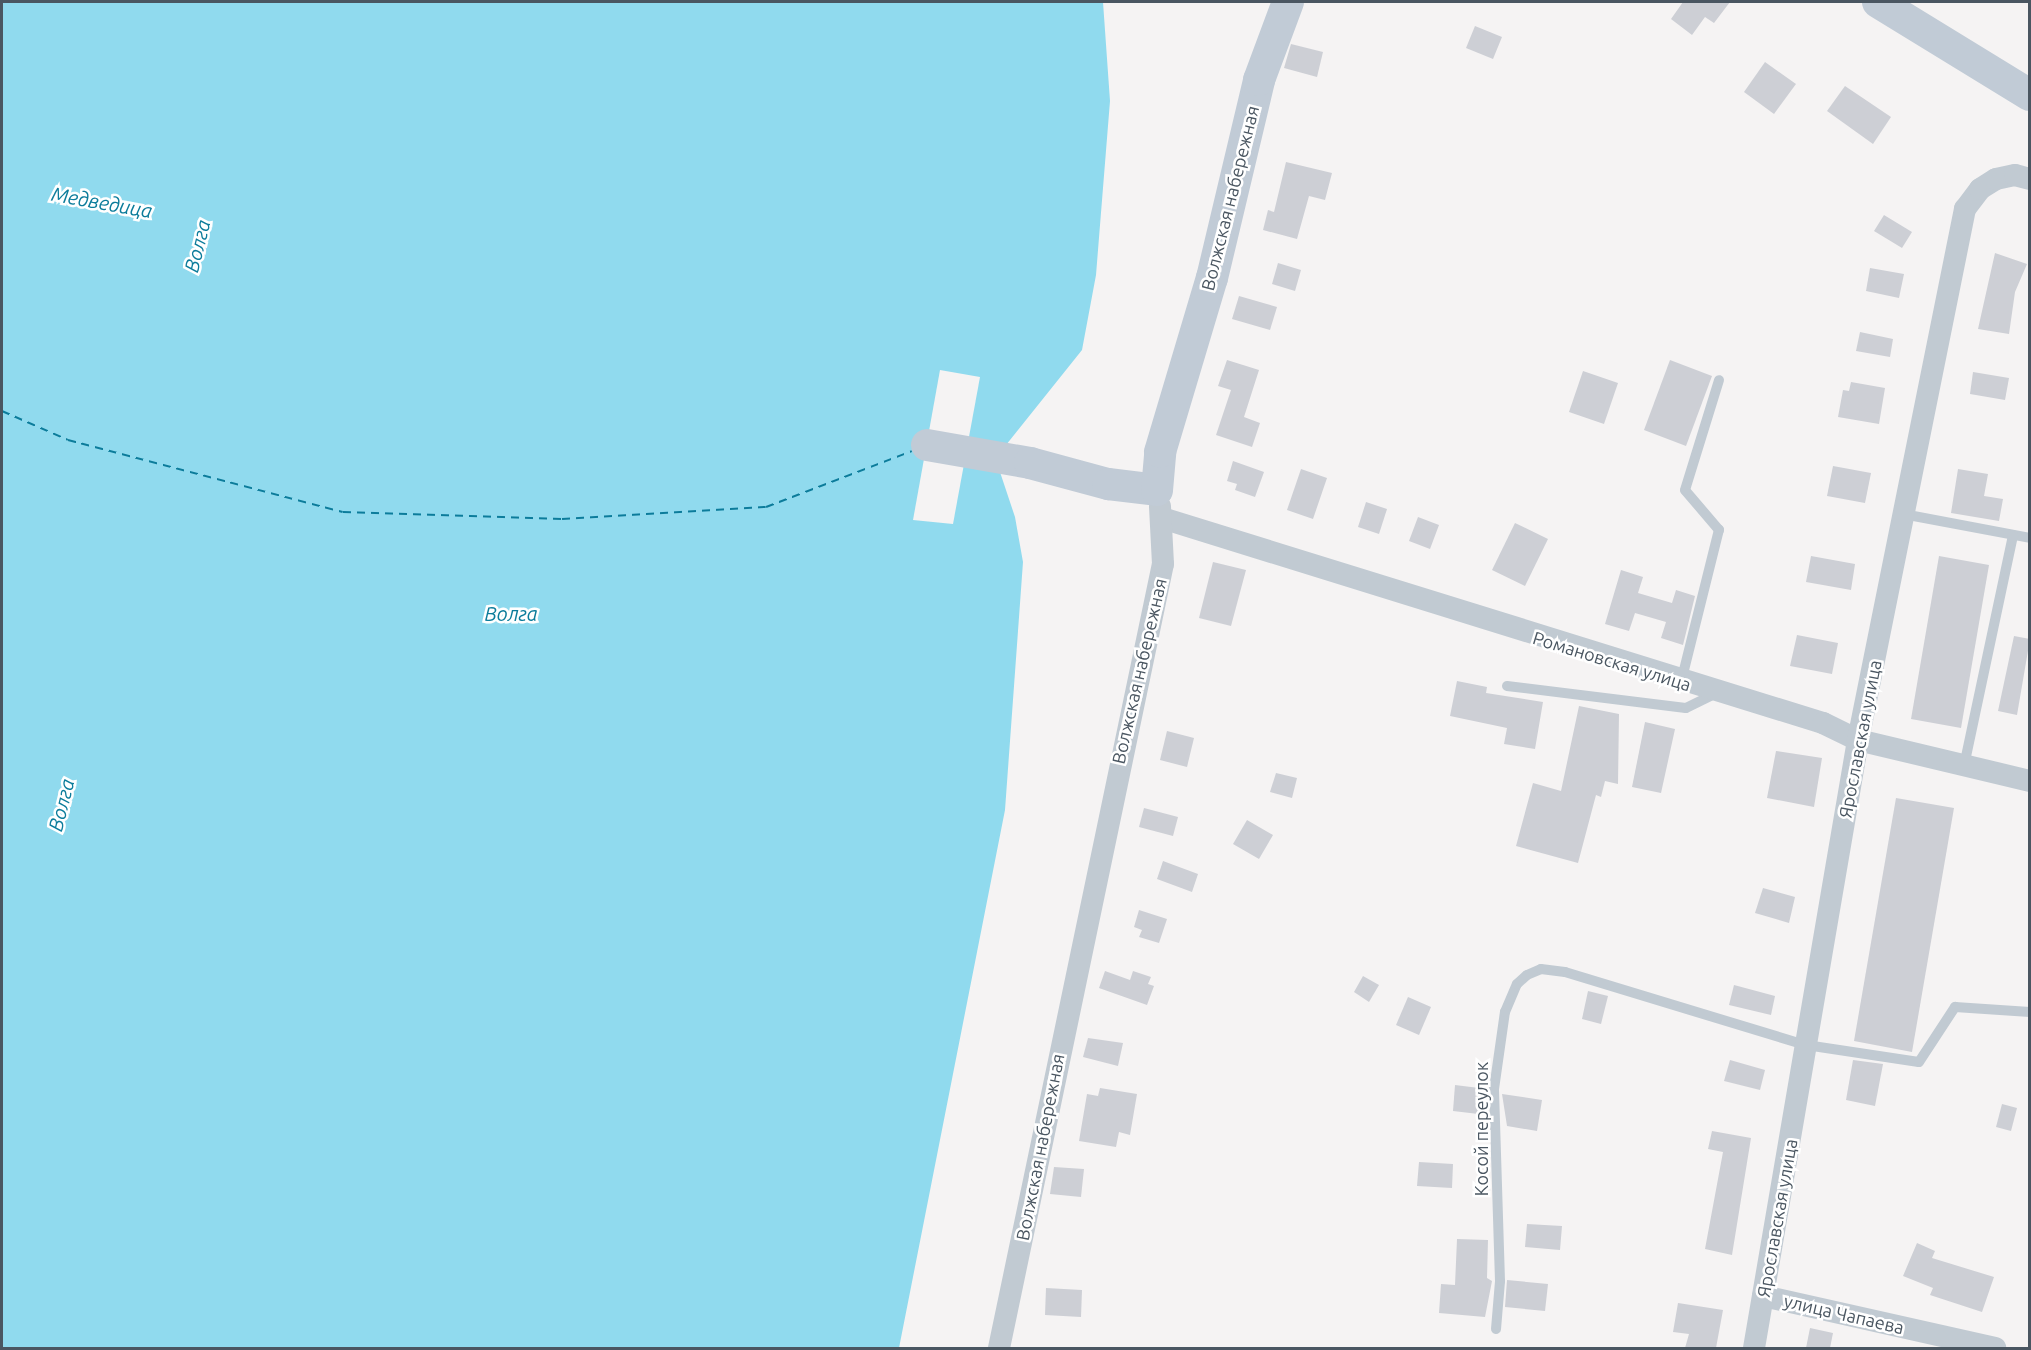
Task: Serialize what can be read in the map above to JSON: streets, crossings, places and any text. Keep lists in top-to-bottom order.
{
  "streets": {
    "street": [
      "Волжская набережная",
      "Романовская улица",
      "Ярославская улица",
      "улица Чапаева"
    ],
    "lane": ["Косой переулок"]
  },
  "crossings": [
    ["Волжская набережная", "Романовская улица"],
    ["Романовская улица", "Ярославская улица"],
    ["Ярославская улица", "Косой переулок"],
    ["Ярославская улица", "улица Чапаева"]
  ],
  "water": ["Медведица", "Волга"]
}
